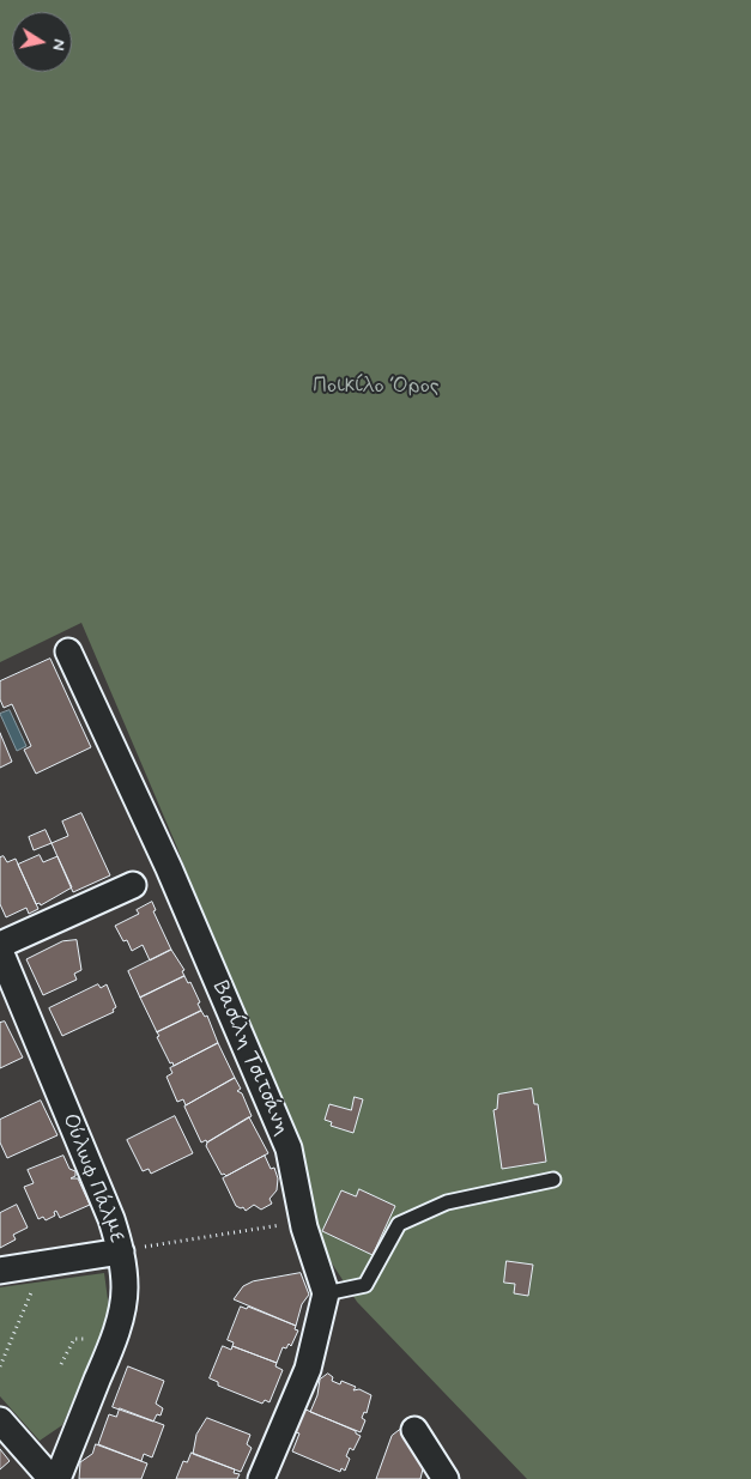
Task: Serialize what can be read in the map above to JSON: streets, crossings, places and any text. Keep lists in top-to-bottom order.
{
  "streets": {
    "street": ["Βασίλη Τσιτσάνη", "Ούλωφ Πάλμε"]
  },
  "parks": ["Ποικίλο Όρος"],
  "north": "right"
}
